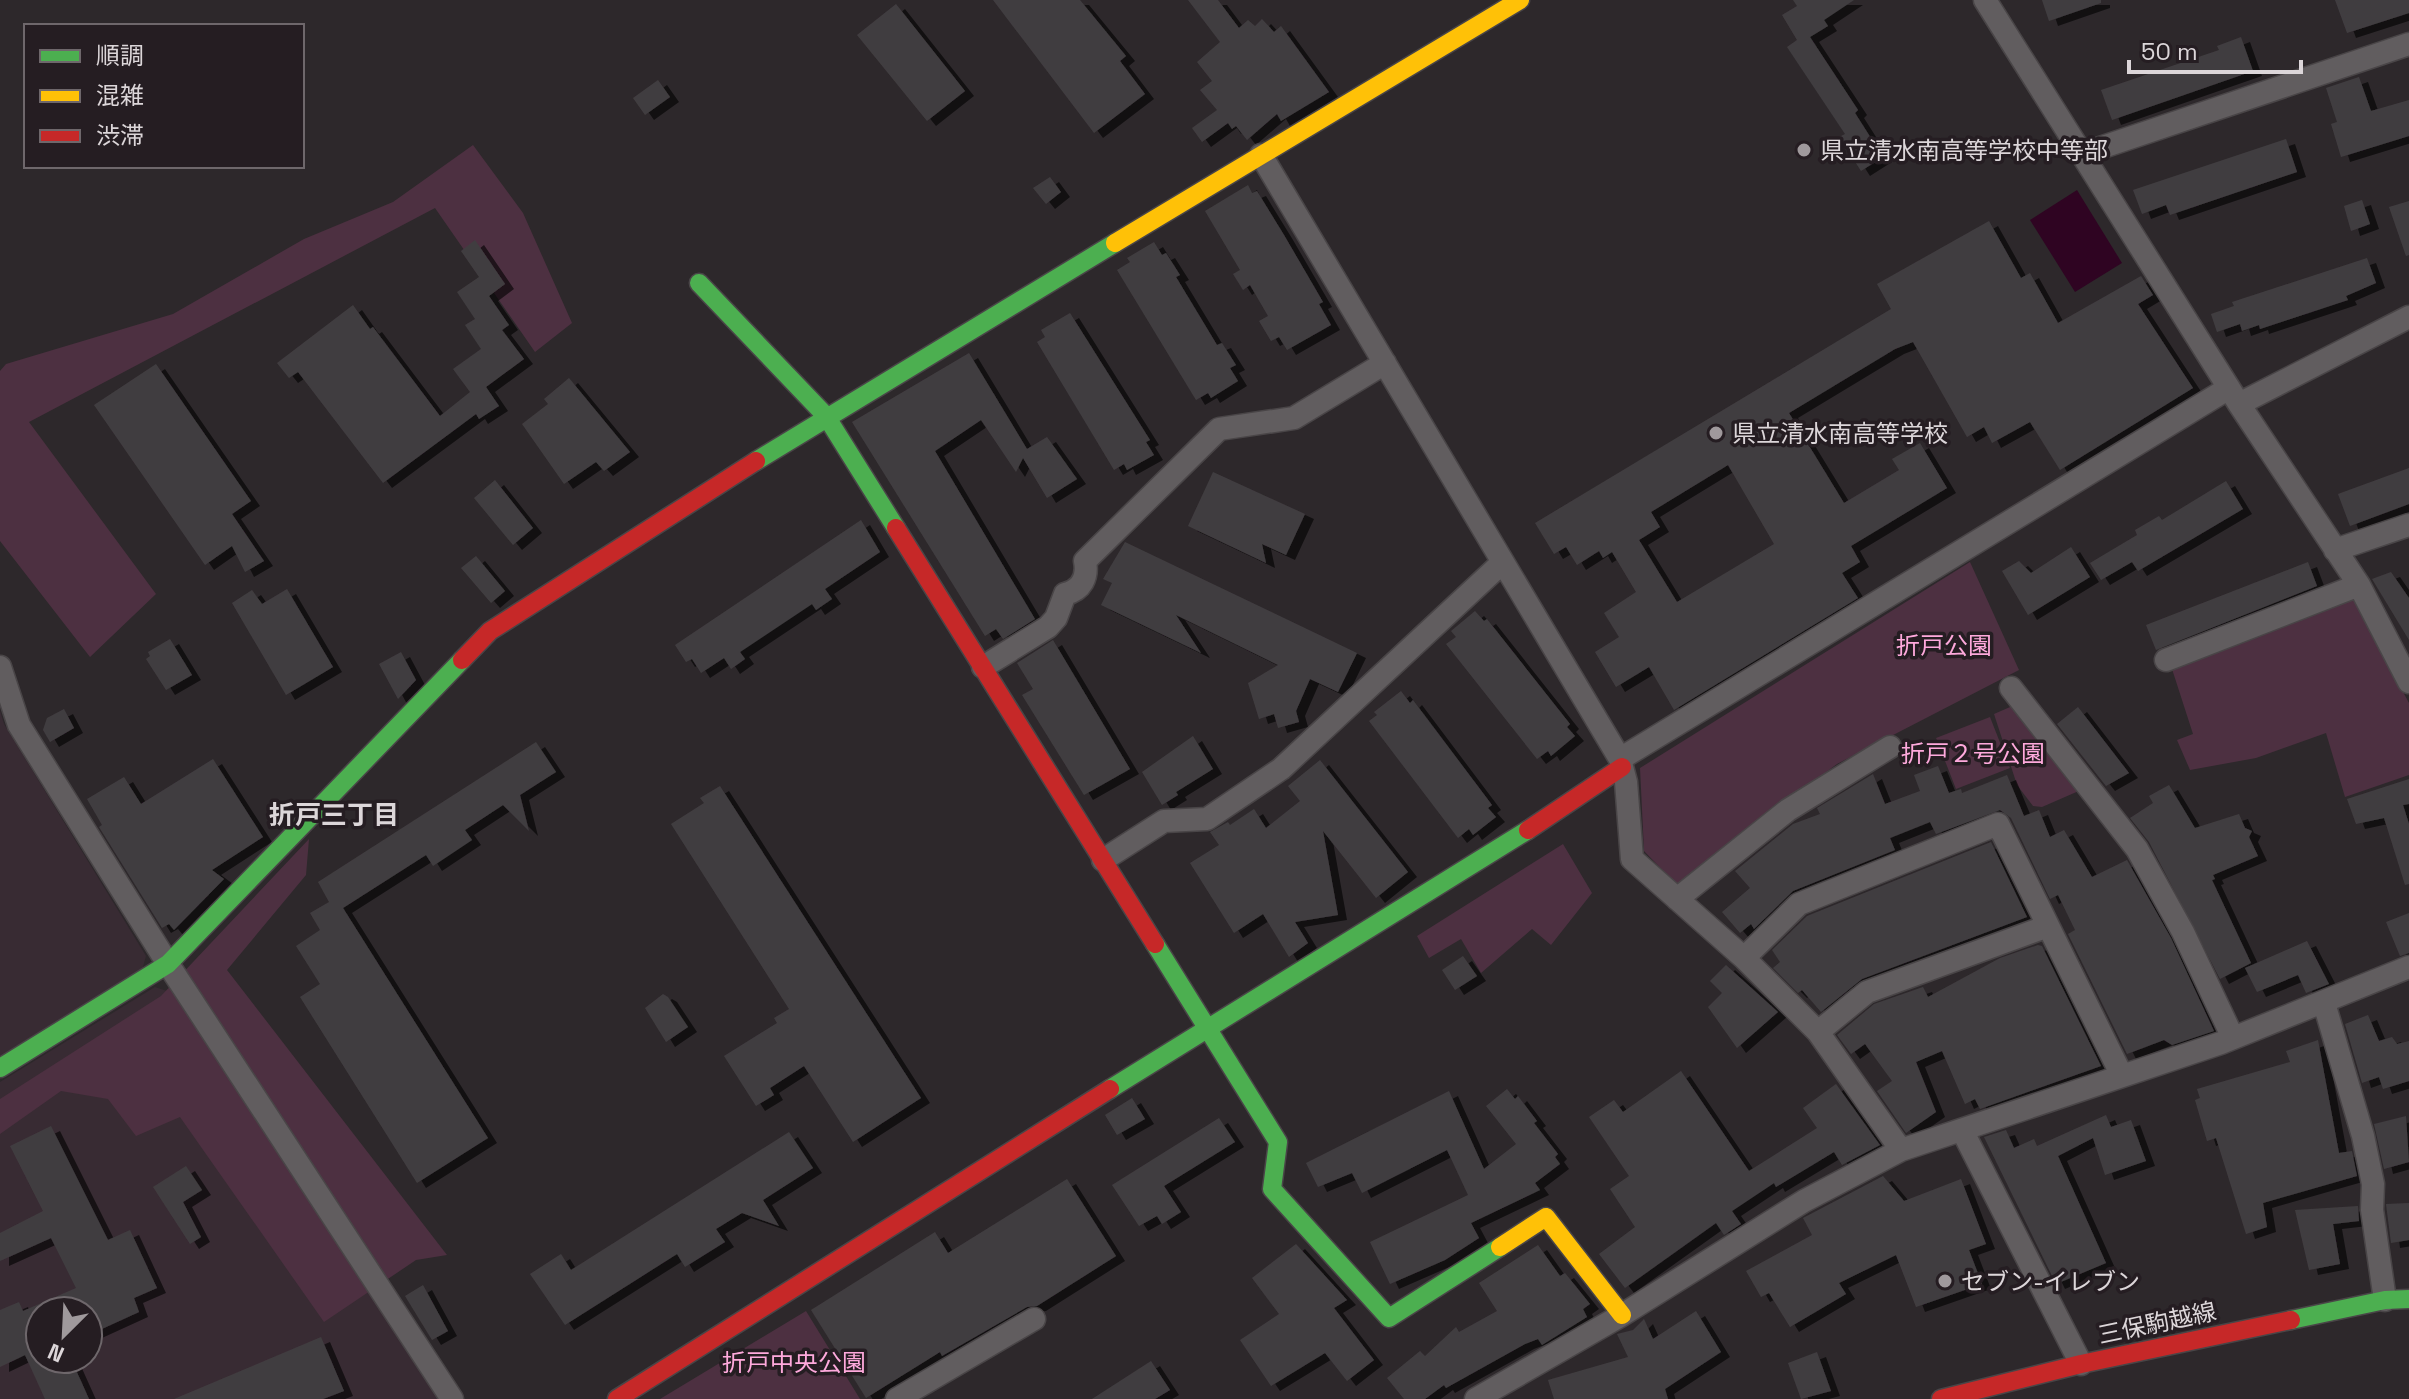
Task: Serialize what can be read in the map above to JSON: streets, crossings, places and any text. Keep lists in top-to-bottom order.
{
  "streets": {
    "street": ["三保駒越線"]
  },
  "districts": ["折戸三丁目"],
  "parks": ["折戸公園", "折戸２号公園", "折戸中央公園"],
  "places": ["県立清水南高等学校中等部", "県立清水南高等学校", "セブン-イレブン"],
  "legend": ["順調", "混雑", "渋滞"],
  "scale_bar": "50 m",
  "north": "bottom left"
}
